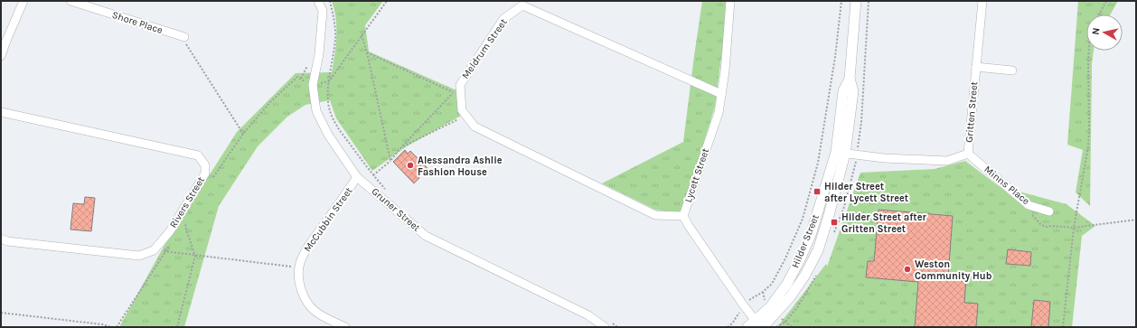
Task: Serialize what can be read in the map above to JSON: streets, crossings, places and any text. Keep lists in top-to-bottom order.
{
  "streets": {
    "street": [
      "Shore Place",
      "Meldrum Street",
      "Gritten Street",
      "Lycett Street",
      "Minns Place",
      "Rivers Street",
      "Gruner Street",
      "McCubbin Street",
      "Hilder Street"
    ]
  },
  "crossings": [
    ["Meldrum Street", "Lycett Street"],
    ["Gritten Street", "Minns Place"],
    ["Gritten Street", "Hilder Street"],
    ["Lycett Street", "Hilder Street"],
    ["Gruner Street", "McCubbin Street"]
  ],
  "places": {
    "other": ["Alessandra Ashlie Fashion House", "Weston Community Hub"],
    "transit": ["Hilder Street after Lycett Street", "Hilder Street after Gritten Street"]
  },
  "north": "left"
}
